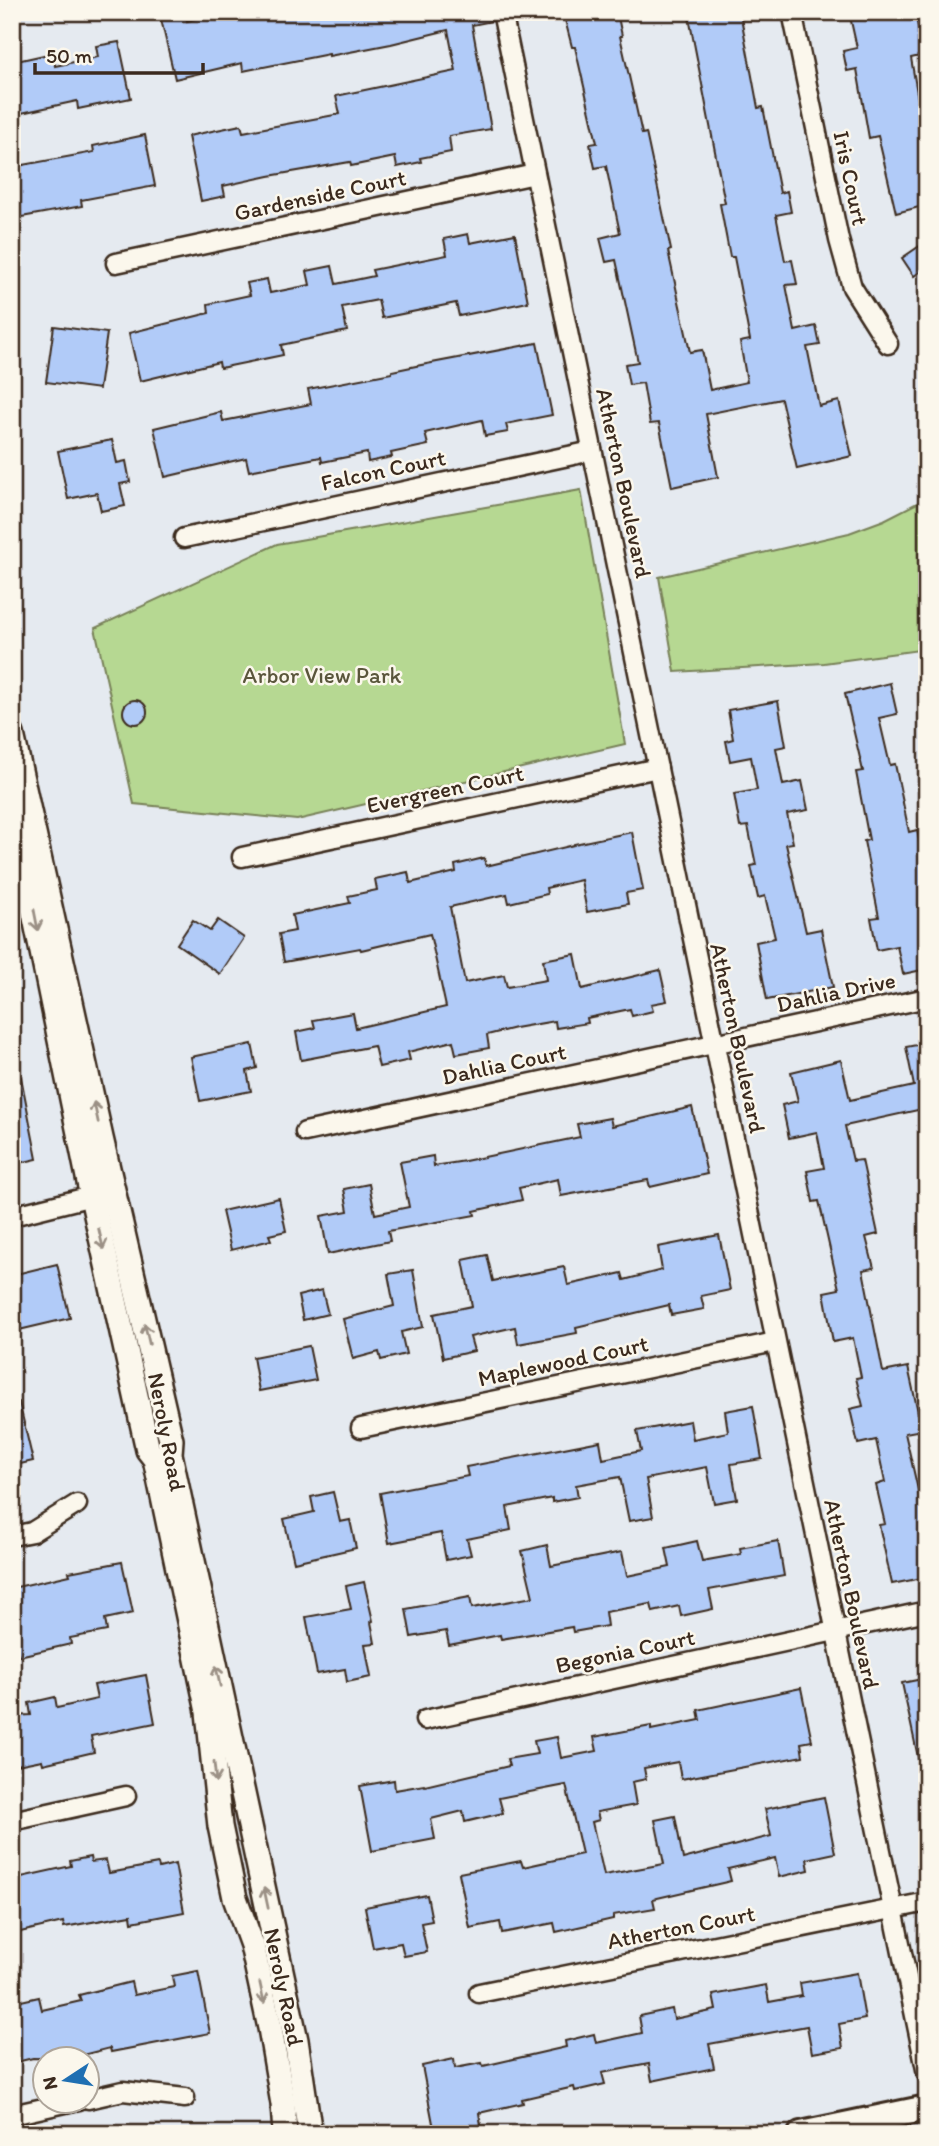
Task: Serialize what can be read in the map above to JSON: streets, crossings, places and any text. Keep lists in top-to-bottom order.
{
  "streets": {
    "street": [
      "Iris Court",
      "Gardenside Court",
      "Falcon Court",
      "Atherton Boulevard",
      "Evergreen Court",
      "Dahlia Drive",
      "Dahlia Court",
      "Maplewood Court",
      "Neroly Road",
      "Begonia Court",
      "Atherton Court"
    ]
  },
  "crossings": [
    ["Gardenside Court", "Atherton Boulevard"],
    ["Falcon Court", "Atherton Boulevard"],
    ["Atherton Boulevard", "Evergreen Court"],
    ["Atherton Boulevard", "Dahlia Drive"],
    ["Atherton Boulevard", "Dahlia Court"],
    ["Atherton Boulevard", "Maplewood Court"],
    ["Atherton Boulevard", "Begonia Court"],
    ["Atherton Boulevard", "Atherton Court"],
    ["Dahlia Drive", "Dahlia Court"]
  ],
  "parks": ["Arbor View Park"],
  "scale_bar": "50 m",
  "north": "left"
}
